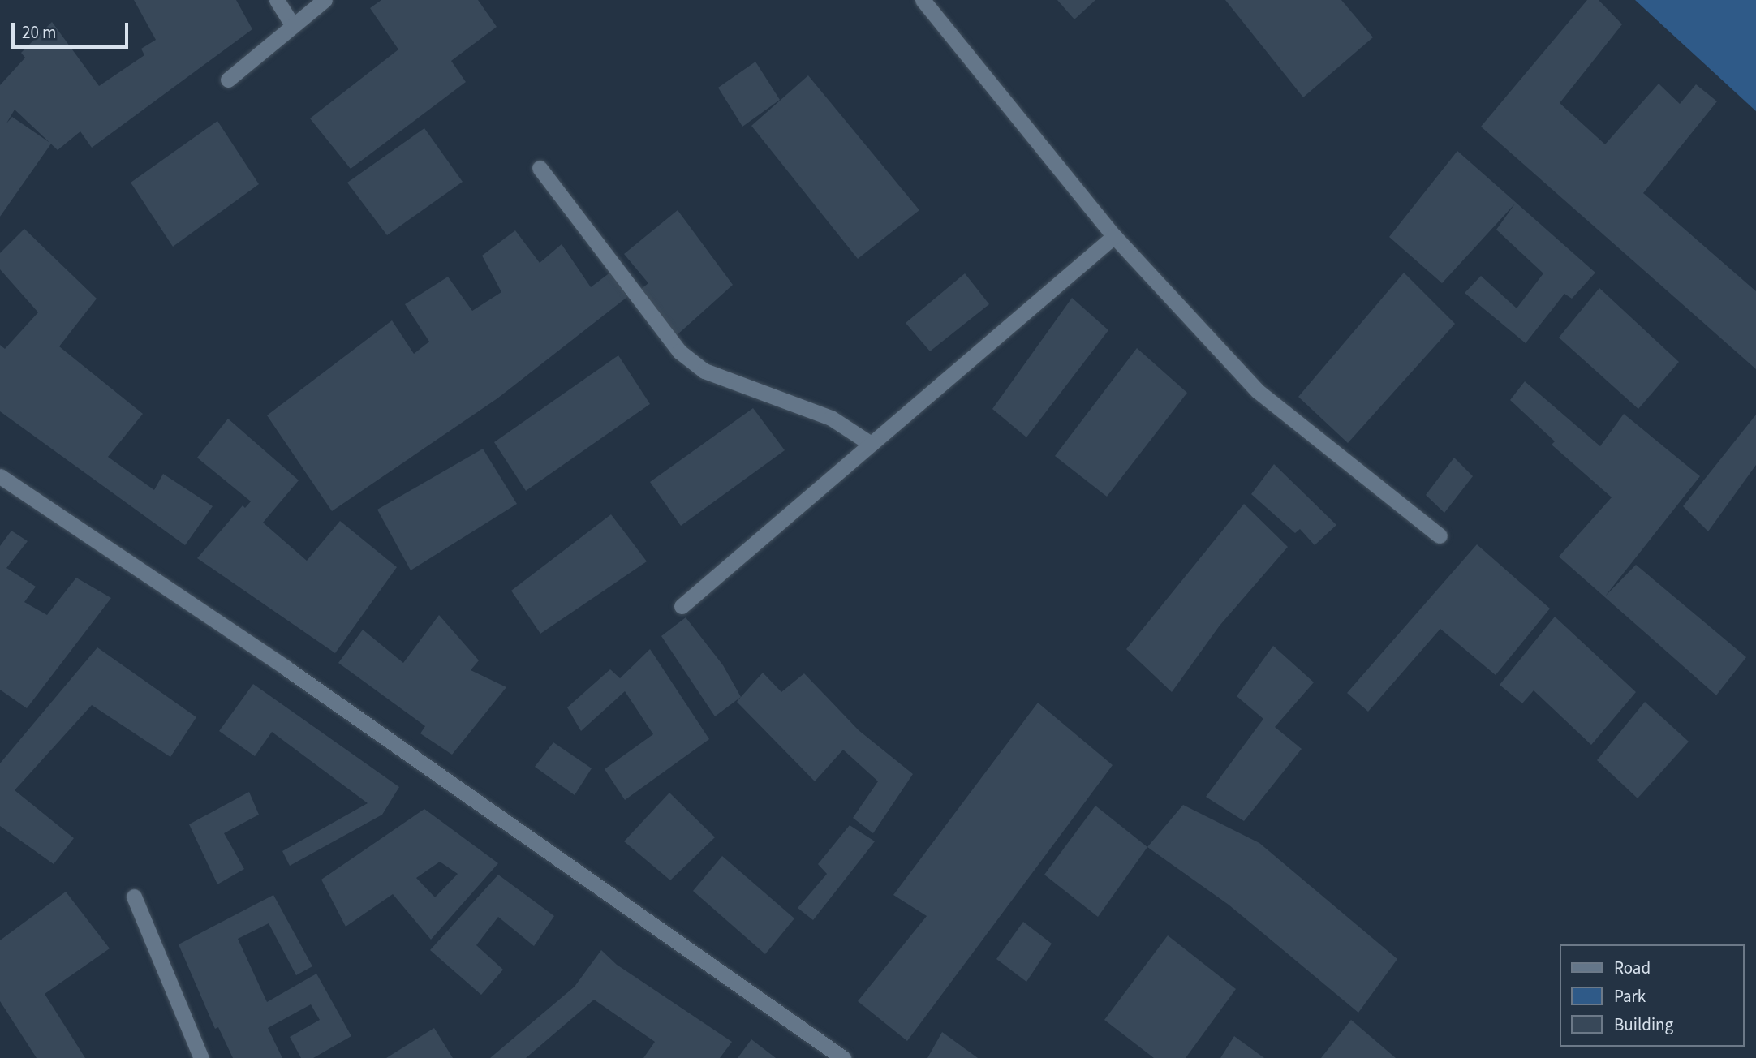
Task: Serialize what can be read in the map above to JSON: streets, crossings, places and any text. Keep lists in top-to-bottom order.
{
  "legend": ["Road", "Park", "Building"],
  "scale_bar": "20 m"
}
